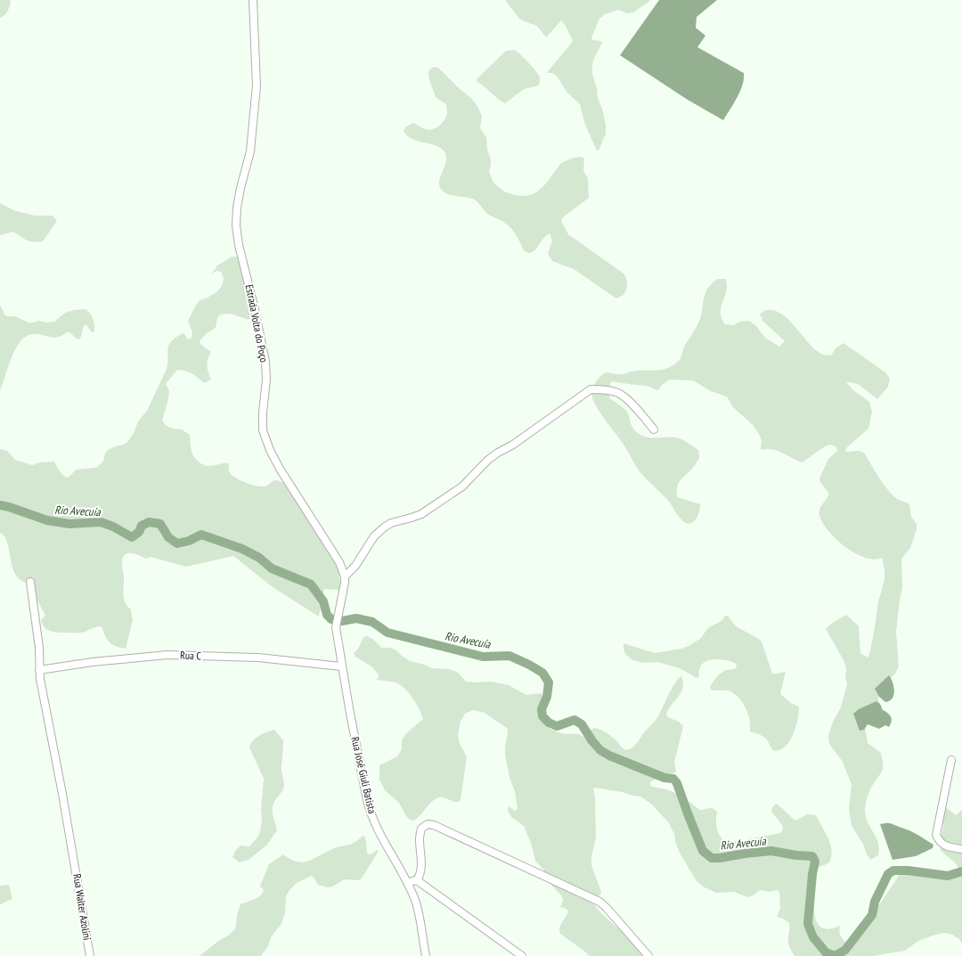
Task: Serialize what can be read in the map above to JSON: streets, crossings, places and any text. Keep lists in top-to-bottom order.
{
  "streets": {
    "street": [
      "Estrada Volta do Poço",
      "Rua C",
      "Rua José Giuli Batista",
      "Rua Walter Azolini"
    ]
  },
  "crossings": [
    ["Estrada Volta do Poço", "Rua José Giuli Batista"],
    ["Rua C", "Rua José Giuli Batista"],
    ["Rua C", "Rua Walter Azolini"]
  ],
  "water": ["Rio Avecuía"]
}
